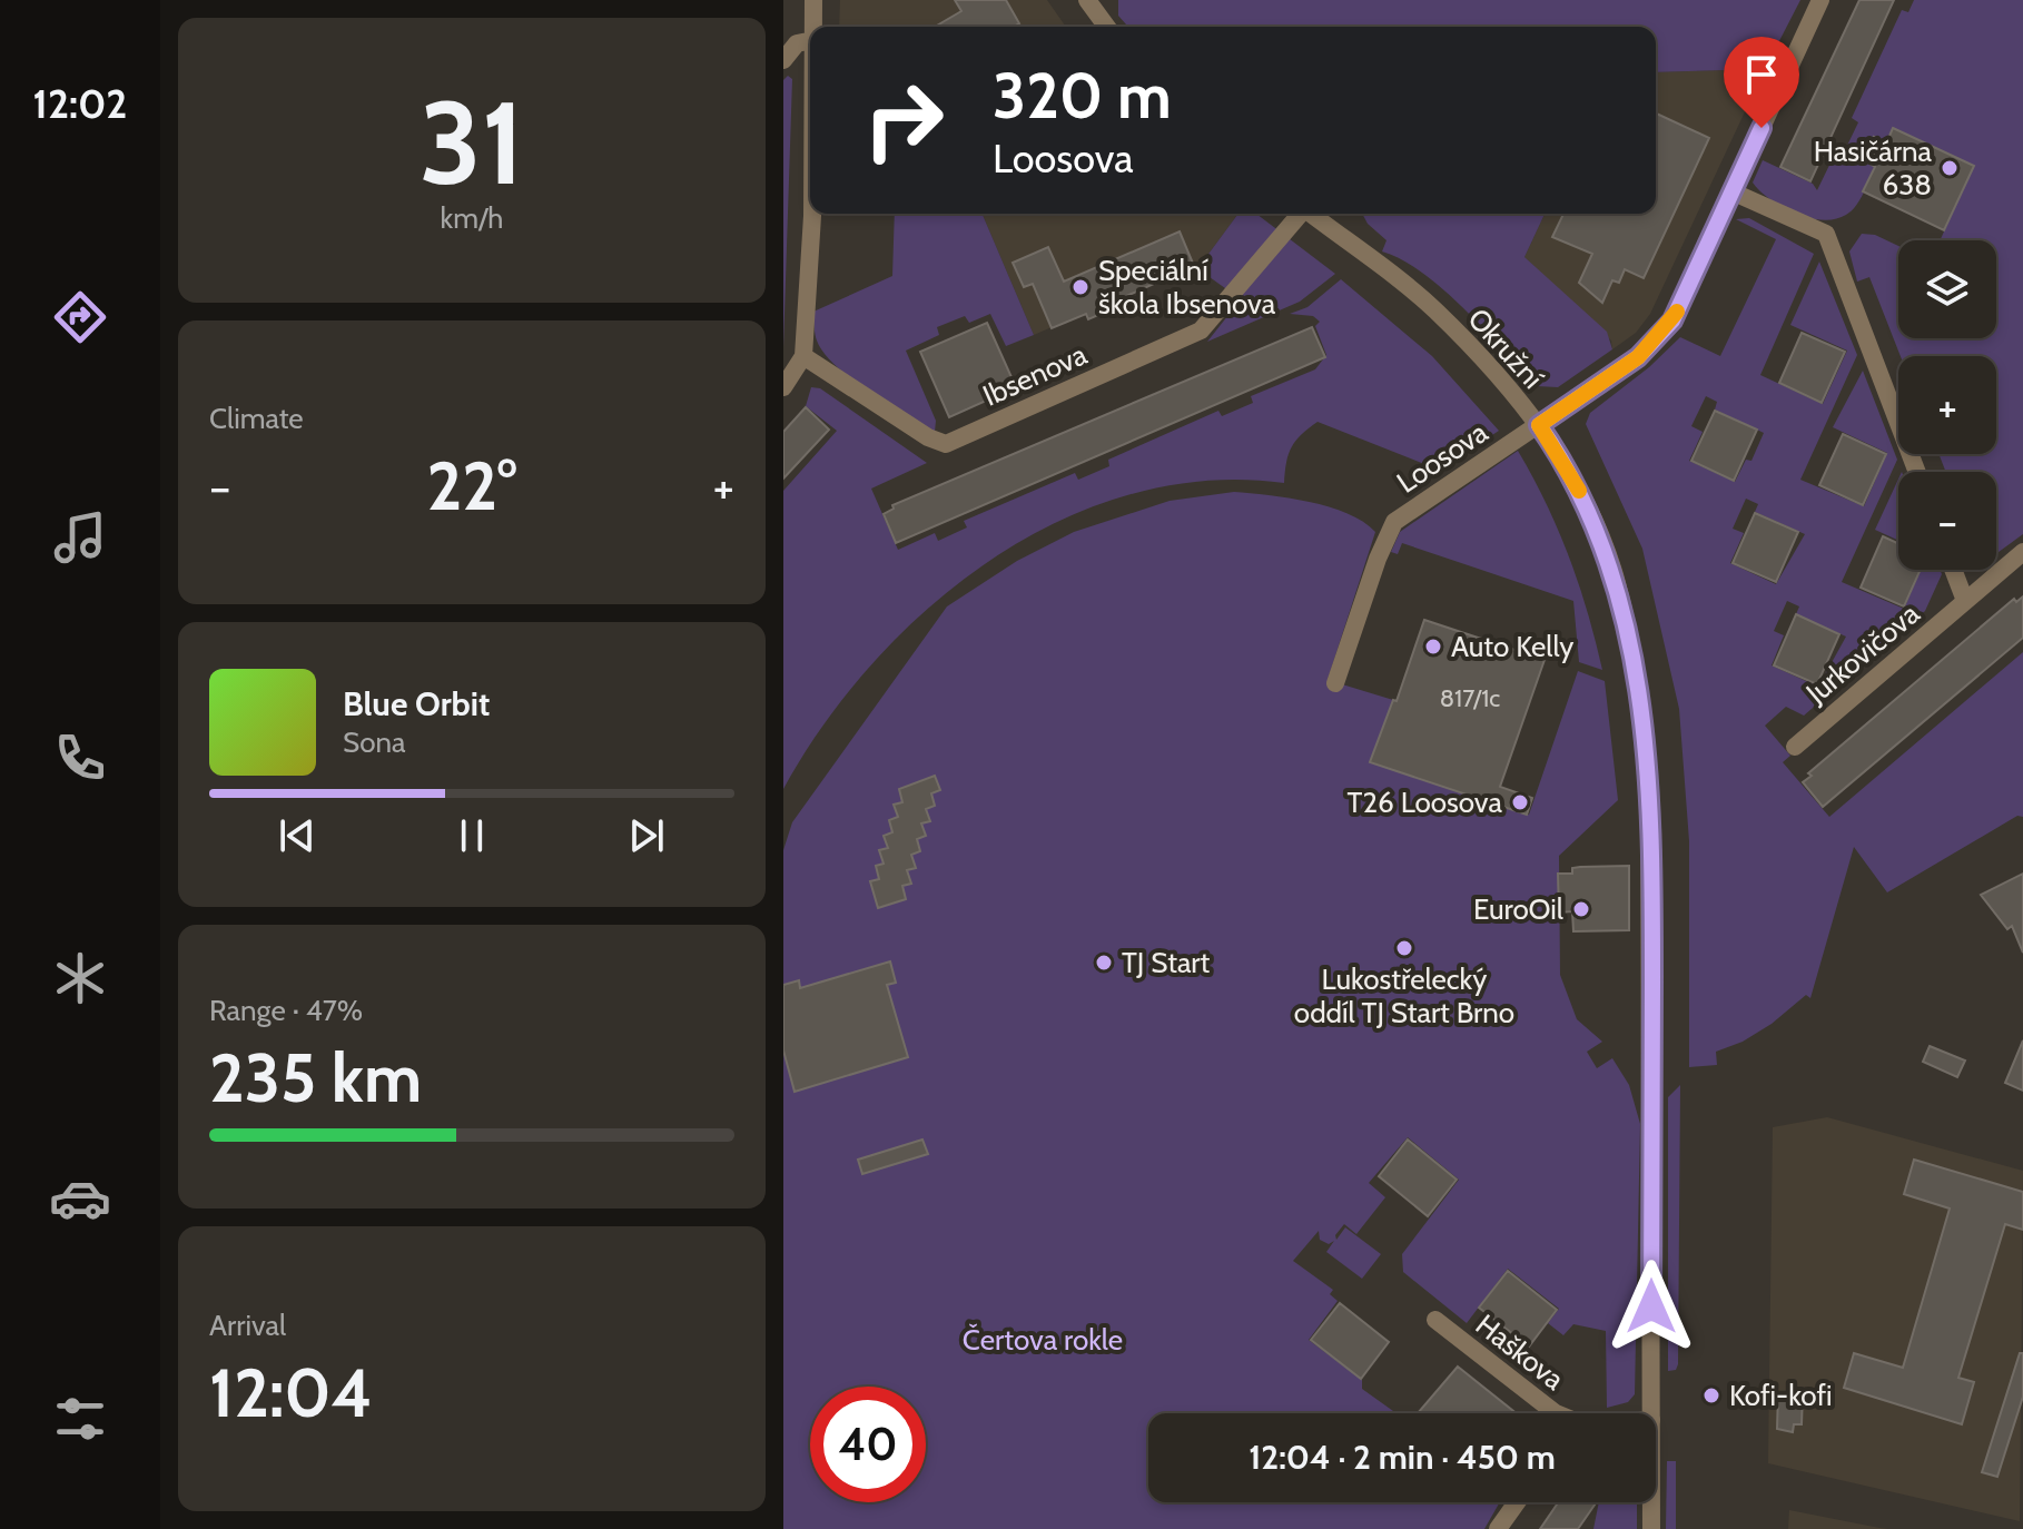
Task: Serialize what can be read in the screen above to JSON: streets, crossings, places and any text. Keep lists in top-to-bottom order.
{
  "streets": {
    "street": [
      "Okružní",
      "Ibsenova",
      "Loosova",
      "Jurkovičova",
      "Haškova"
    ]
  },
  "crossings": [
    ["Okružní", "Loosova"]
  ],
  "parks": ["Čertova rokle"],
  "places": [
    "Hasičárna 638",
    "Speciální škola Ibsenova",
    "Auto Kelly",
    "T26 Loosova",
    "EuroOil",
    "Lukostřelecký oddíl TJ Start Brno",
    "TJ Start",
    "Kofi-kofi"
  ],
  "house_numbers": ["817/1c"],
  "page": {
    "tabs": "12:02",
    "tile": [
      ["31", "km/h"],
      "Climate",
      ["Range · 47%", "235 km"],
      ["Arrival", "12:04"]
    ],
    "turn": ["320 m", "Loosova"],
    "map_buttons": ["+", "−"],
    "heat": ["−", "22°", "+"],
    "song": ["Blue Orbit", "Sona"],
    "limit": "40",
    "trip": "12:04 · 2 min · 450 m"
  }
}
